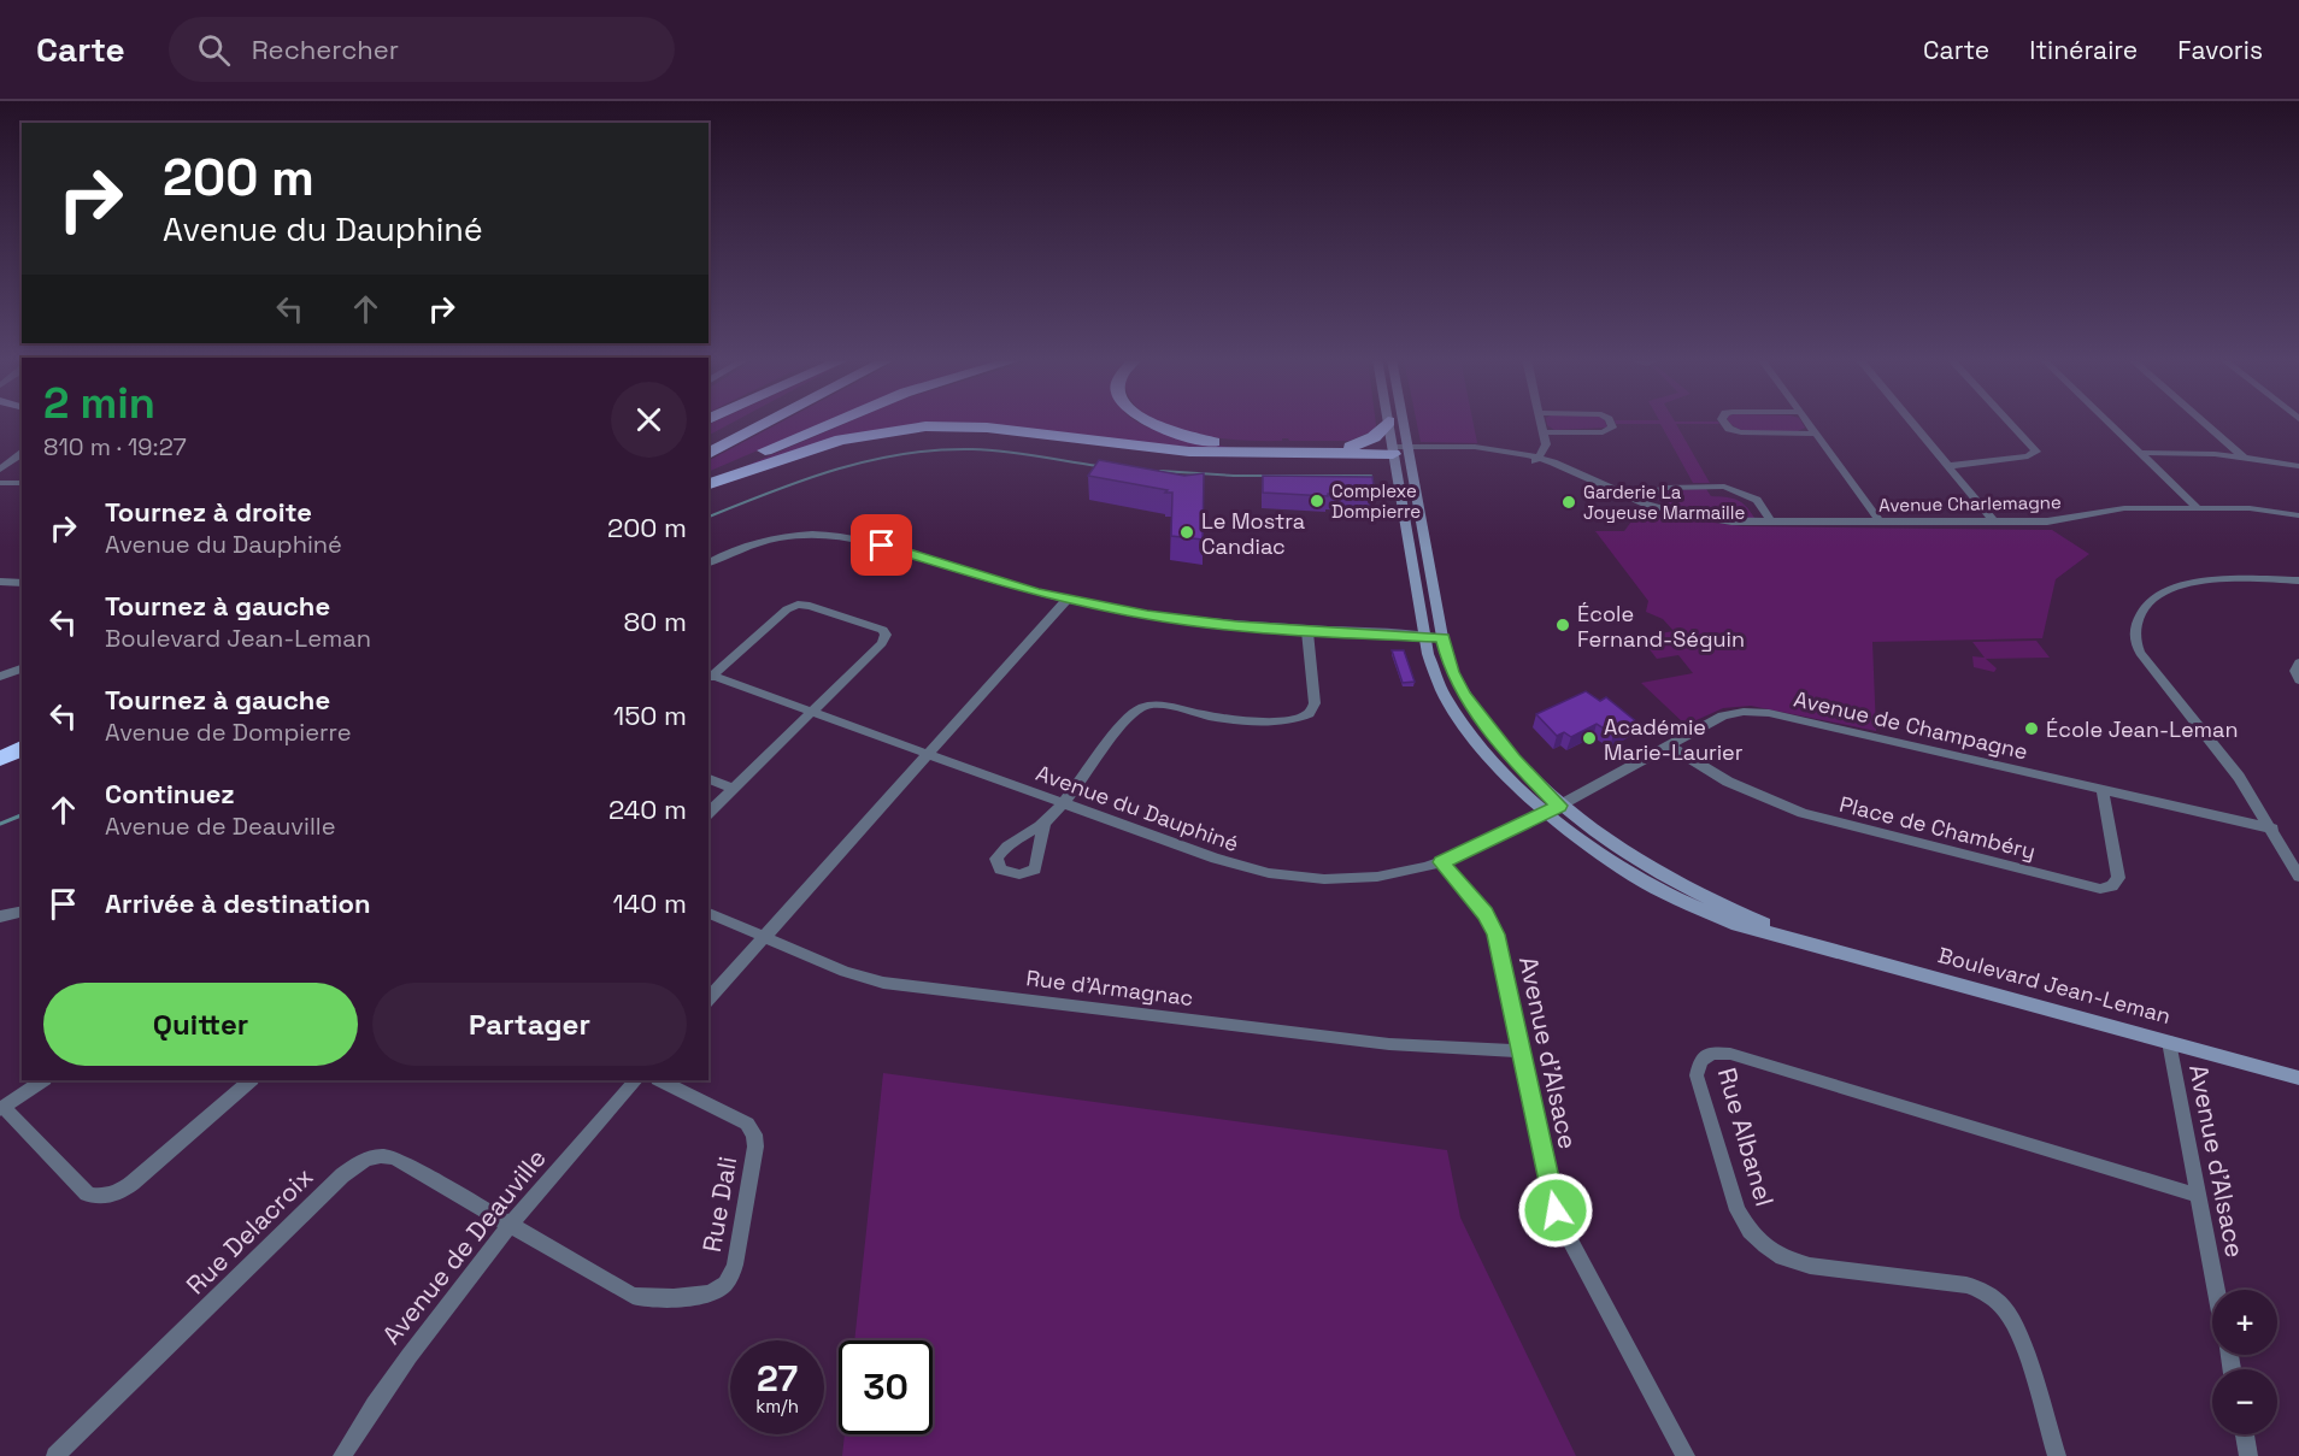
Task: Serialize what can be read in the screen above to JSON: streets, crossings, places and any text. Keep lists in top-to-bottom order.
{
  "streets": {
    "street": [
      "Avenue Charlemagne",
      "Avenue de Champagne",
      "Avenue du Dauphiné",
      "Place de Chambéry",
      "Boulevard Jean-Leman",
      "Rue d'Armagnac",
      "Avenue d'Alsace",
      "Rue Albanel",
      "Rue Dali",
      "Rue Delacroix",
      "Avenue de Deauville"
    ]
  },
  "crossings": [
    ["Avenue Charlemagne", "Boulevard Jean-Leman"],
    ["Avenue de Champagne", "Avenue du Dauphiné"],
    ["Avenue de Champagne", "Place de Chambéry"],
    ["Avenue de Champagne", "Boulevard Jean-Leman"],
    ["Avenue du Dauphiné", "Boulevard Jean-Leman"],
    ["Avenue du Dauphiné", "Avenue d'Alsace"],
    ["Boulevard Jean-Leman", "Avenue d'Alsace"],
    ["Rue d'Armagnac", "Avenue d'Alsace"],
    ["Avenue d'Alsace", "Rue Albanel"],
    ["Rue Dali", "Rue Delacroix"],
    ["Rue Dali", "Avenue de Deauville"],
    ["Rue Delacroix", "Avenue de Deauville"]
  ],
  "places": [
    "Complexe Dompierre",
    "Garderie La Joyeuse Marmaille",
    "Le Mostra Candiac",
    "École Fernand-Séguin",
    "École Jean-Leman",
    "Académie Marie-Laurier"
  ],
  "page": {
    "header": "Carte",
    "search": "Rechercher",
    "nav": ["Carte", "Itinéraire", "Favoris"],
    "turn": ["200 m", "Avenue du Dauphiné"],
    "heading": ["2 min", "810 m · 19:27"],
    "list": [
      {
        "name": "Tournez à droite",
        "note": "Avenue du Dauphiné",
        "value": "200 m"
      },
      {
        "name": "Tournez à gauche",
        "note": "Boulevard Jean-Leman",
        "value": "80 m"
      },
      {
        "name": "Tournez à gauche",
        "note": "Avenue de Dompierre",
        "value": "150 m"
      },
      {
        "name": "Continuez",
        "note": "Avenue de Deauville",
        "value": "240 m"
      },
      {
        "name": "Arrivée à destination",
        "value": "140 m"
      }
    ],
    "buttons": ["Quitter", "Partager"],
    "map_buttons": ["+", "−"],
    "speed": "27 km/h",
    "limit": "30"
  }
}
